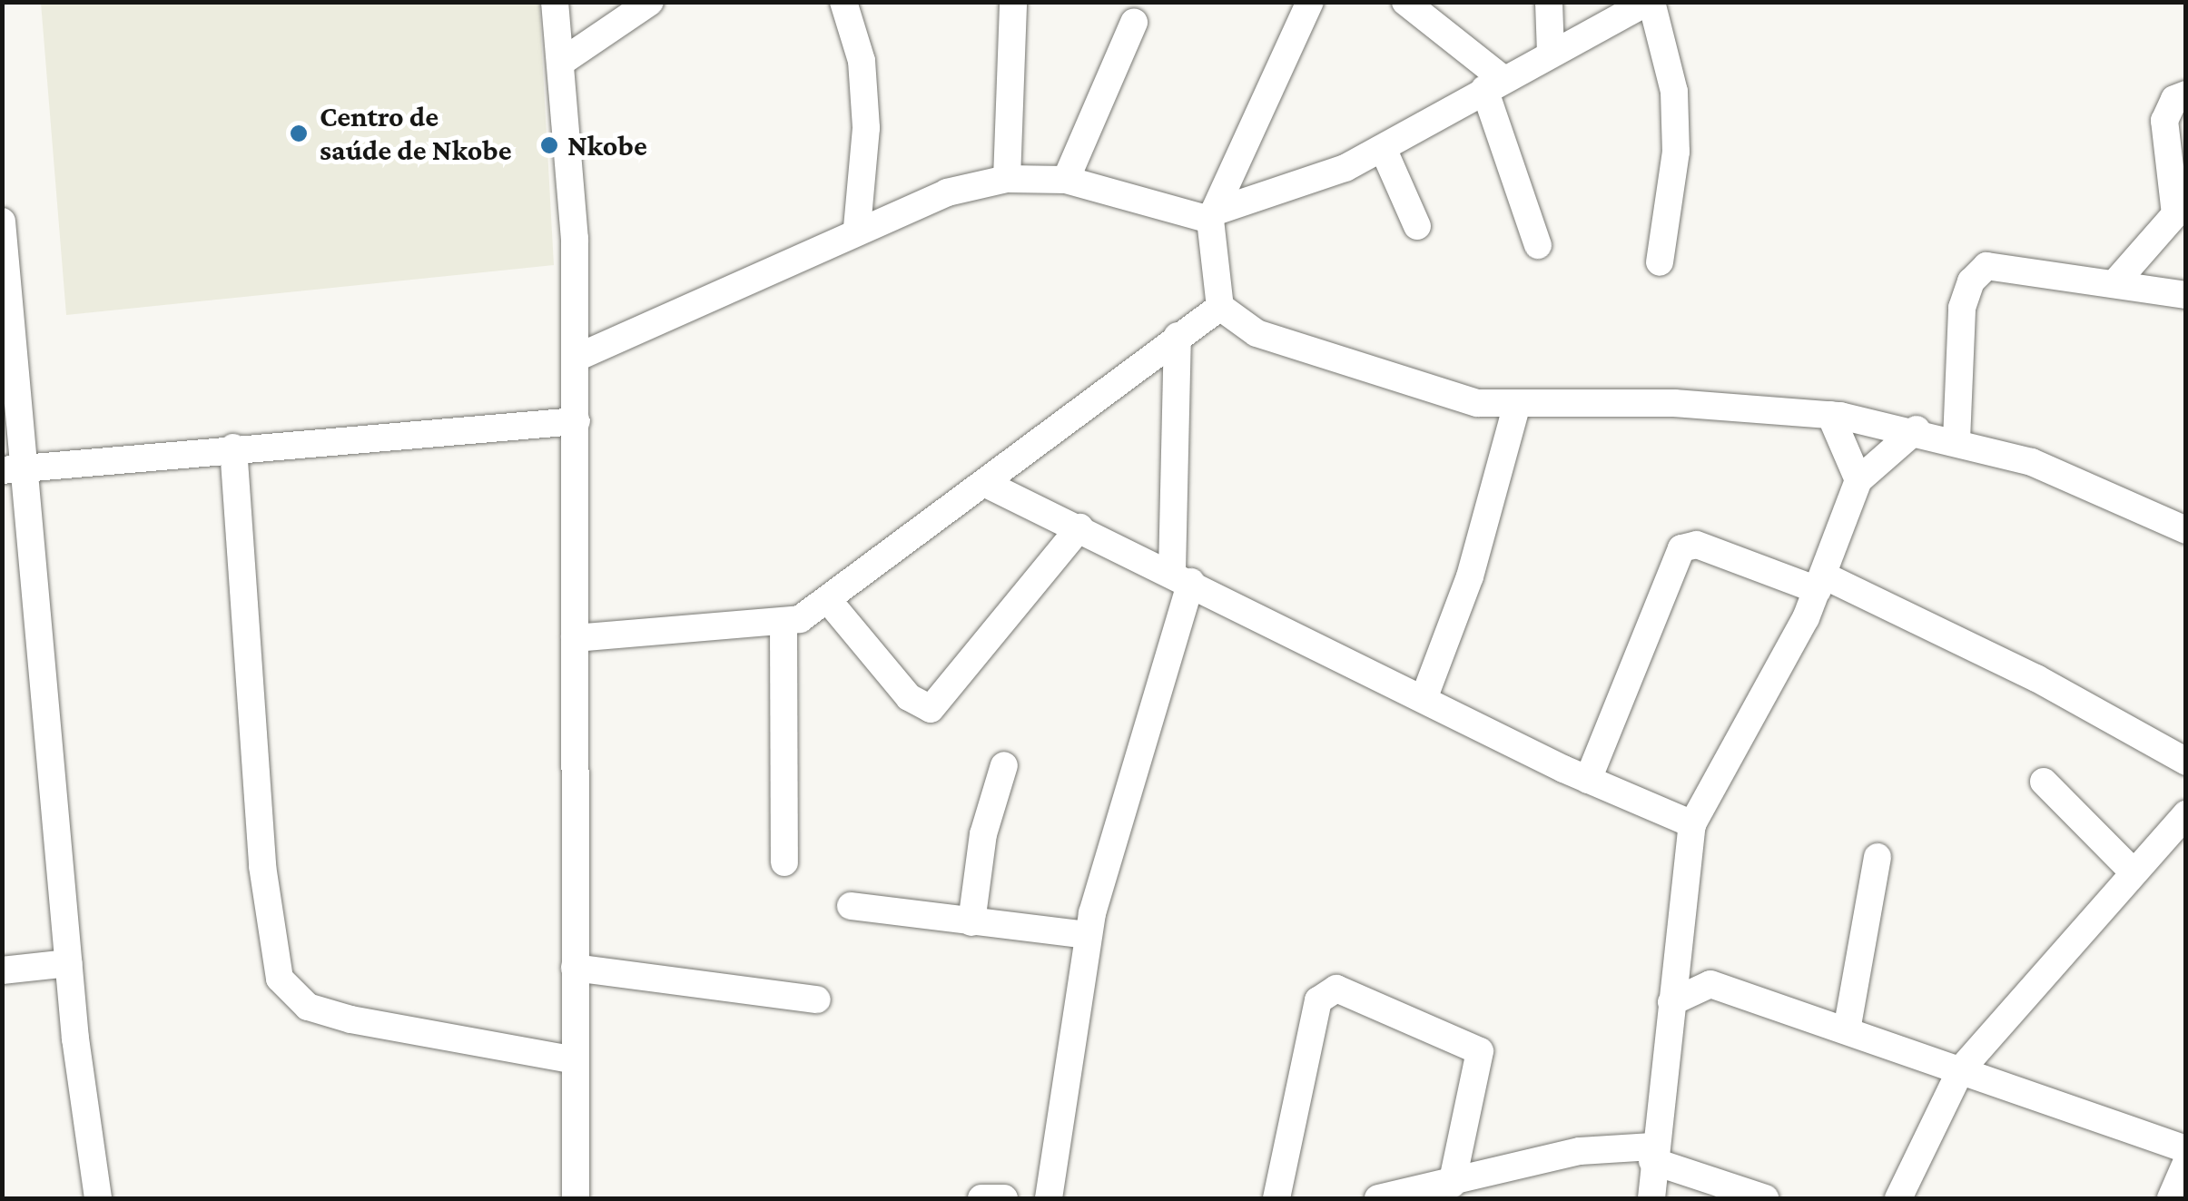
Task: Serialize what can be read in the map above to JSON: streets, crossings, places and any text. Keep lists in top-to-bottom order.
{
  "places": ["Centro de saúde de Nkobe", "Nkobe"]
}
